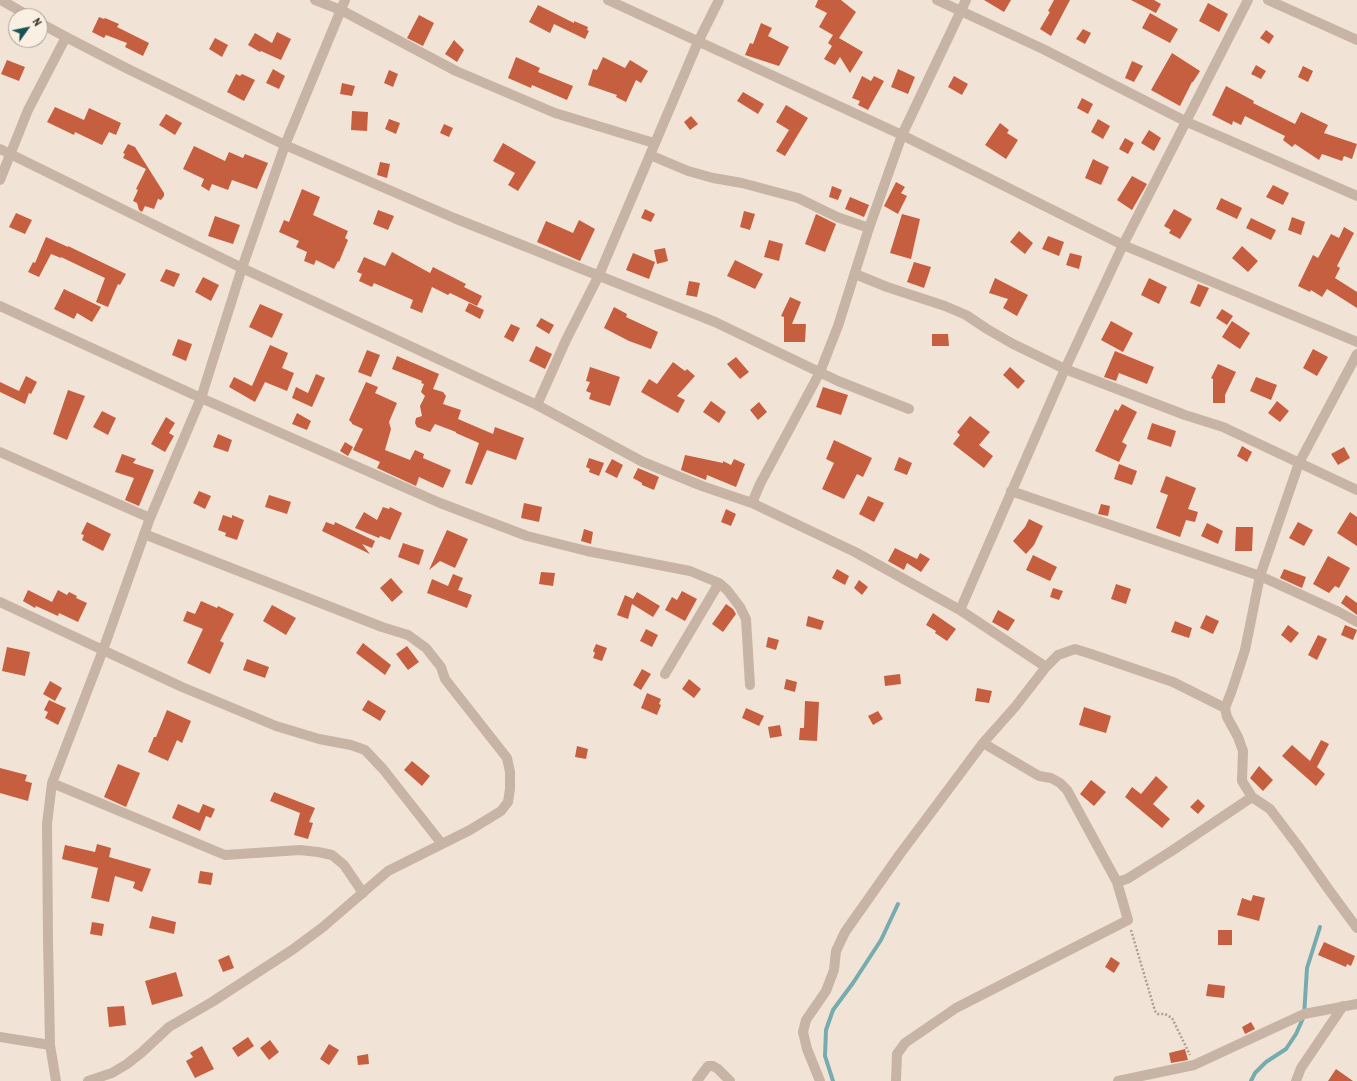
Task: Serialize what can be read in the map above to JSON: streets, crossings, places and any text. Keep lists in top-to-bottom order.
{
  "north": "top right"
}
